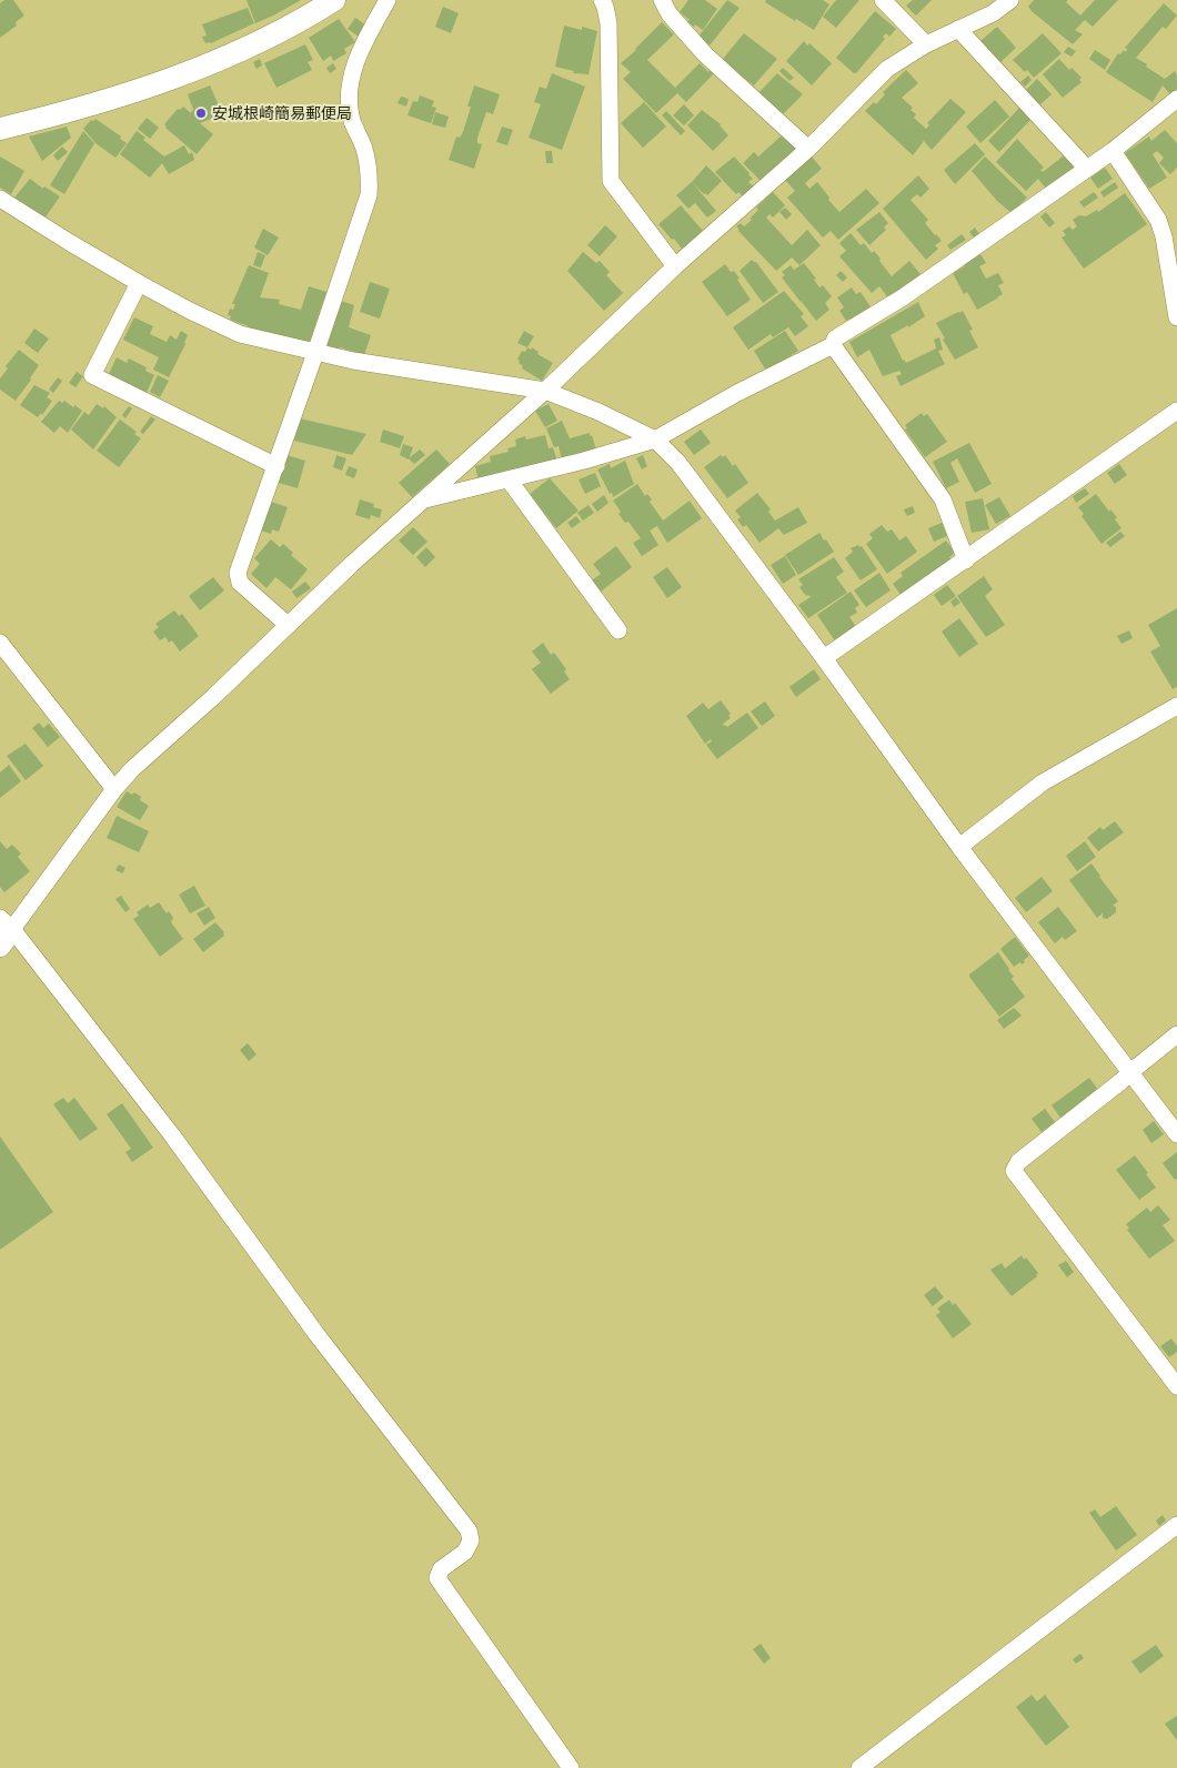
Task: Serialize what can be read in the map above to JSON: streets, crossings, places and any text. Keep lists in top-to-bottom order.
{
  "places": ["安城根崎簡易郵便局"]
}
